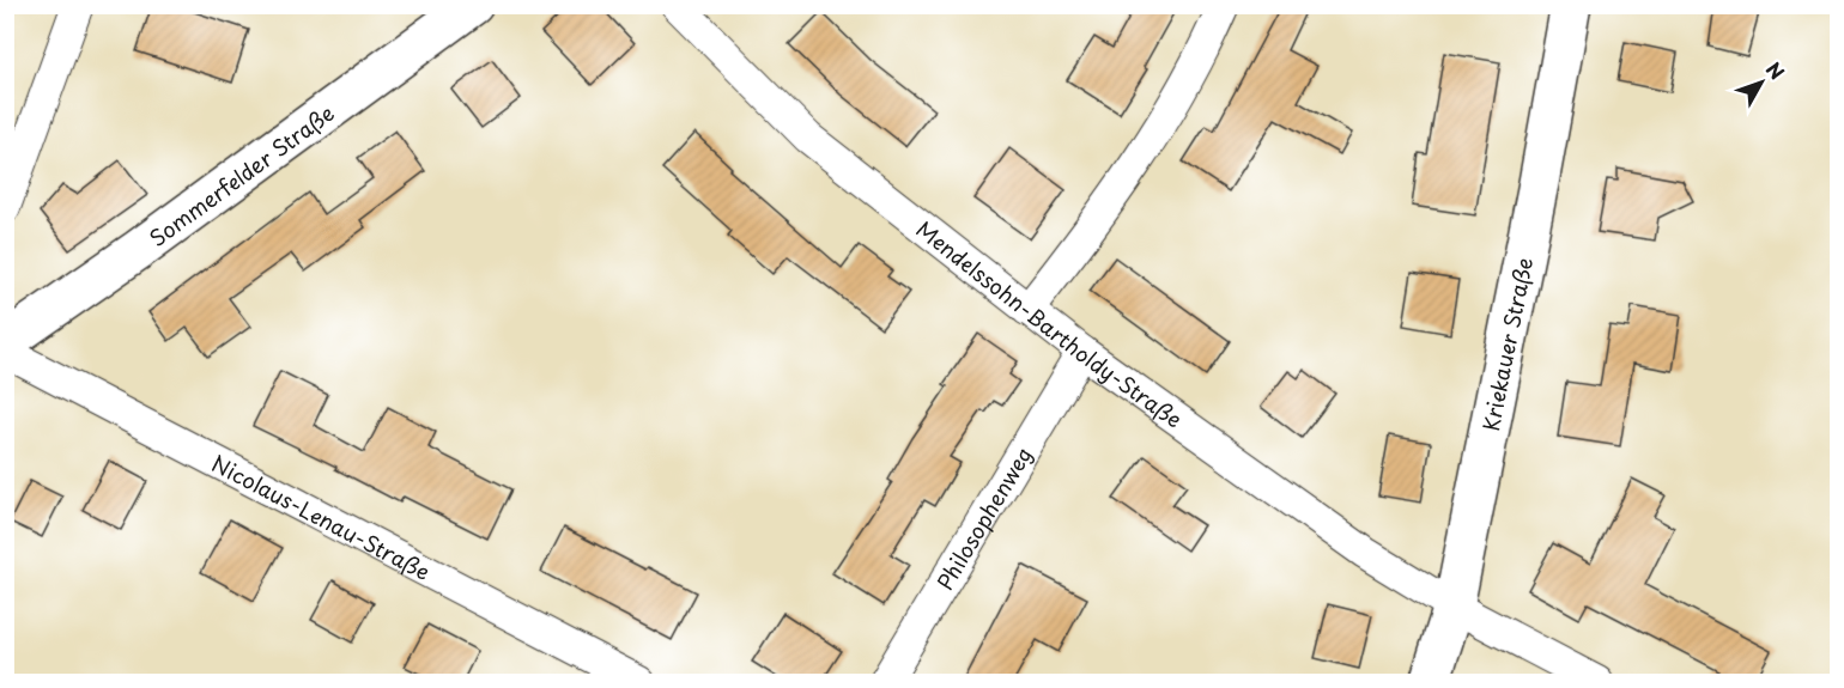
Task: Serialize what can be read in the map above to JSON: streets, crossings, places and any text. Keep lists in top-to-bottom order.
{
  "streets": {
    "street": [
      "Sommerfelder Straße",
      "Mendelssohn-Bartholdy-Straße",
      "Kriekauer Straße",
      "Nicolaus-Lenau-Straße",
      "Philosophenweg"
    ]
  },
  "crossings": [
    ["Mendelssohn-Bartholdy-Straße", "Kriekauer Straße"],
    ["Mendelssohn-Bartholdy-Straße", "Philosophenweg"]
  ],
  "north": "top right"
}
